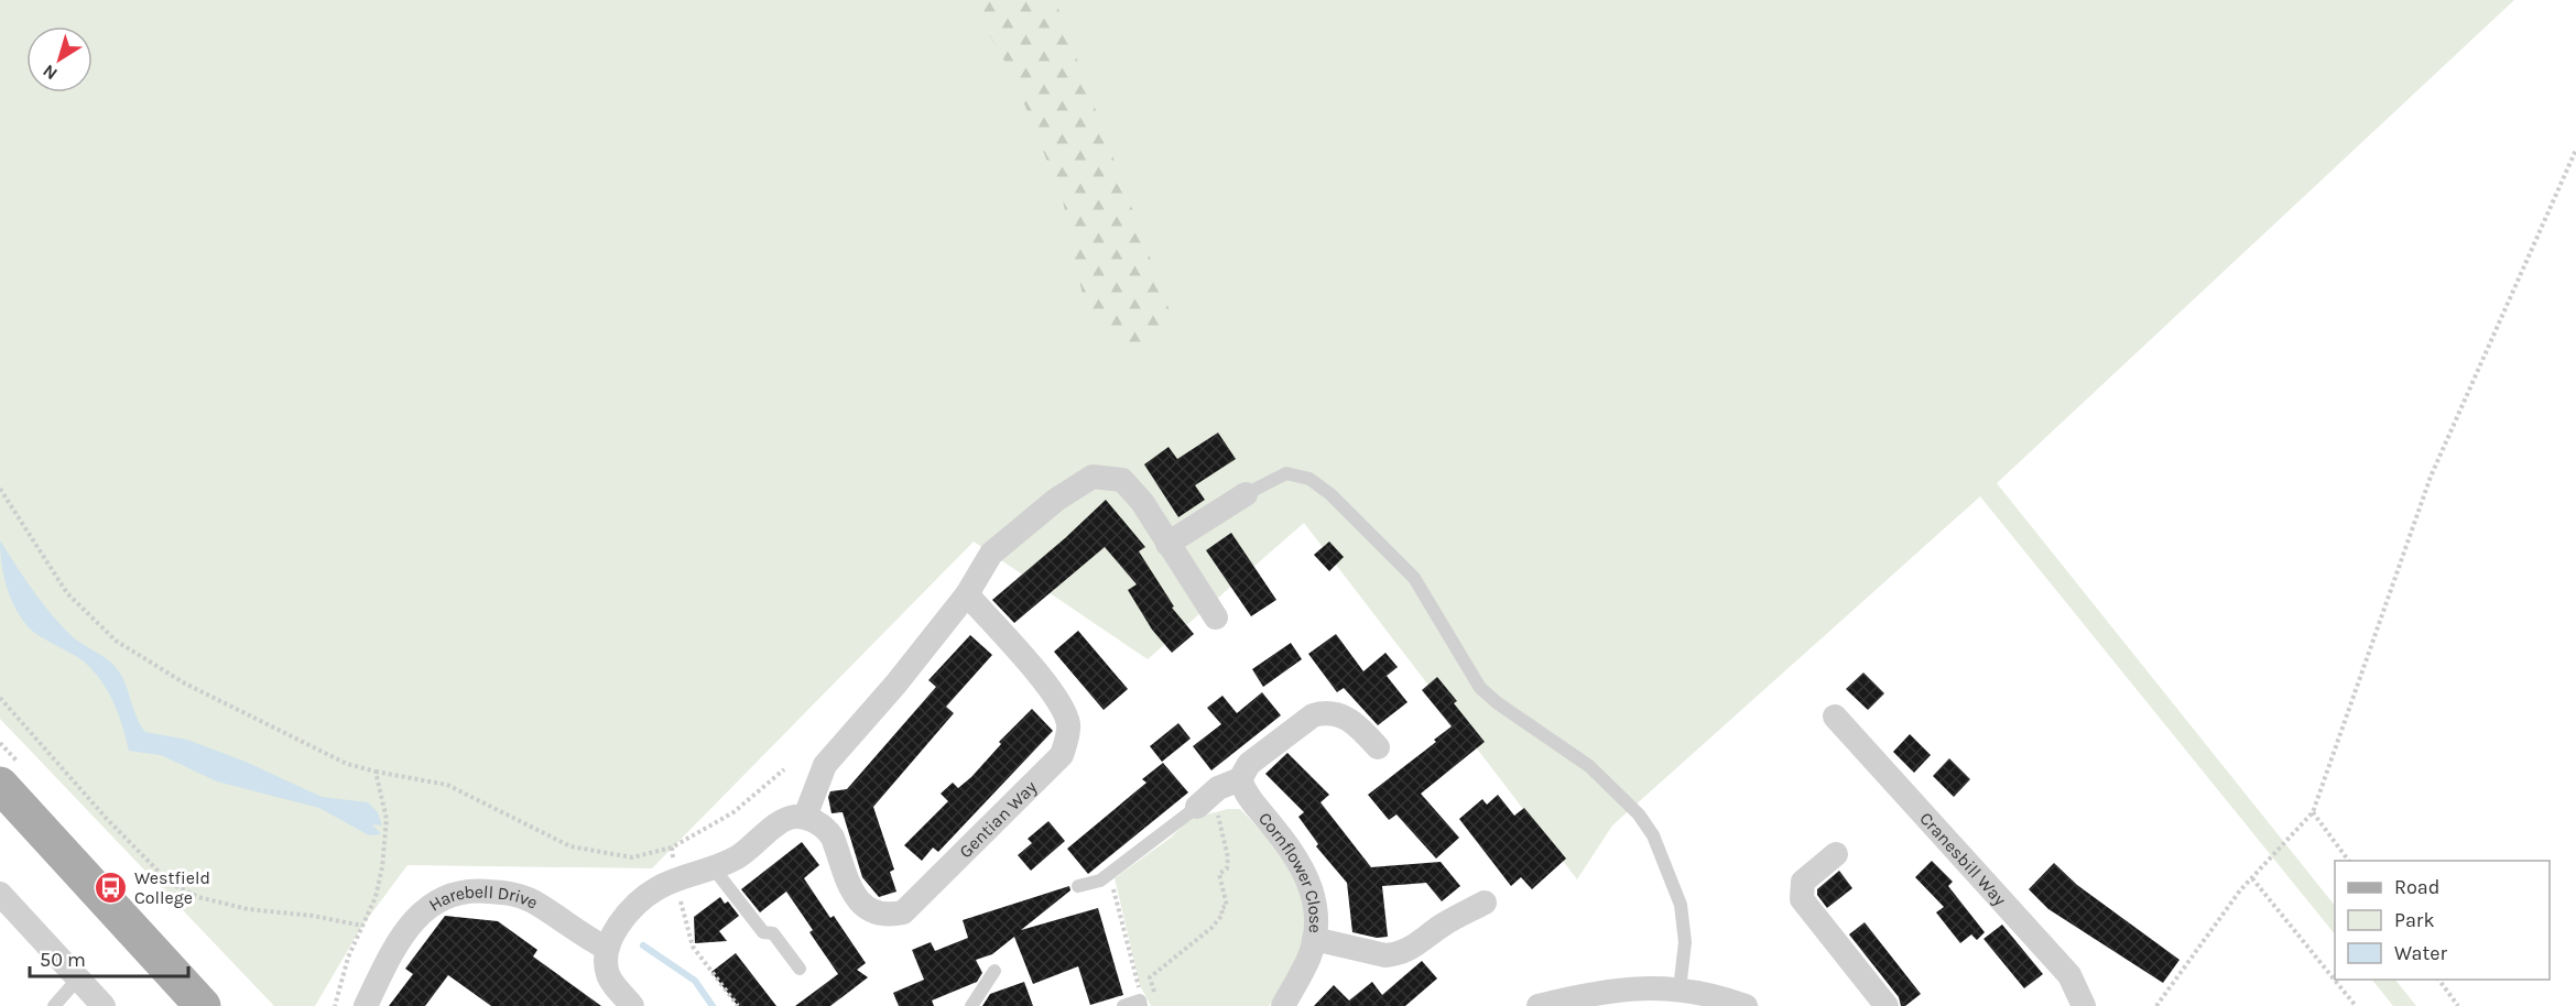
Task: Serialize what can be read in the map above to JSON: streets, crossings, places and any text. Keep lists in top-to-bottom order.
{
  "streets": {
    "street": [
      "Gentian Way",
      "Cranesbill Way",
      "Cornflower Close",
      "Harebell Drive"
    ]
  },
  "places": {
    "bus stop": ["Westfield College"]
  },
  "legend": ["Road", "Park", "Water"],
  "scale_bar": "50 m",
  "north": "bottom left"
}
